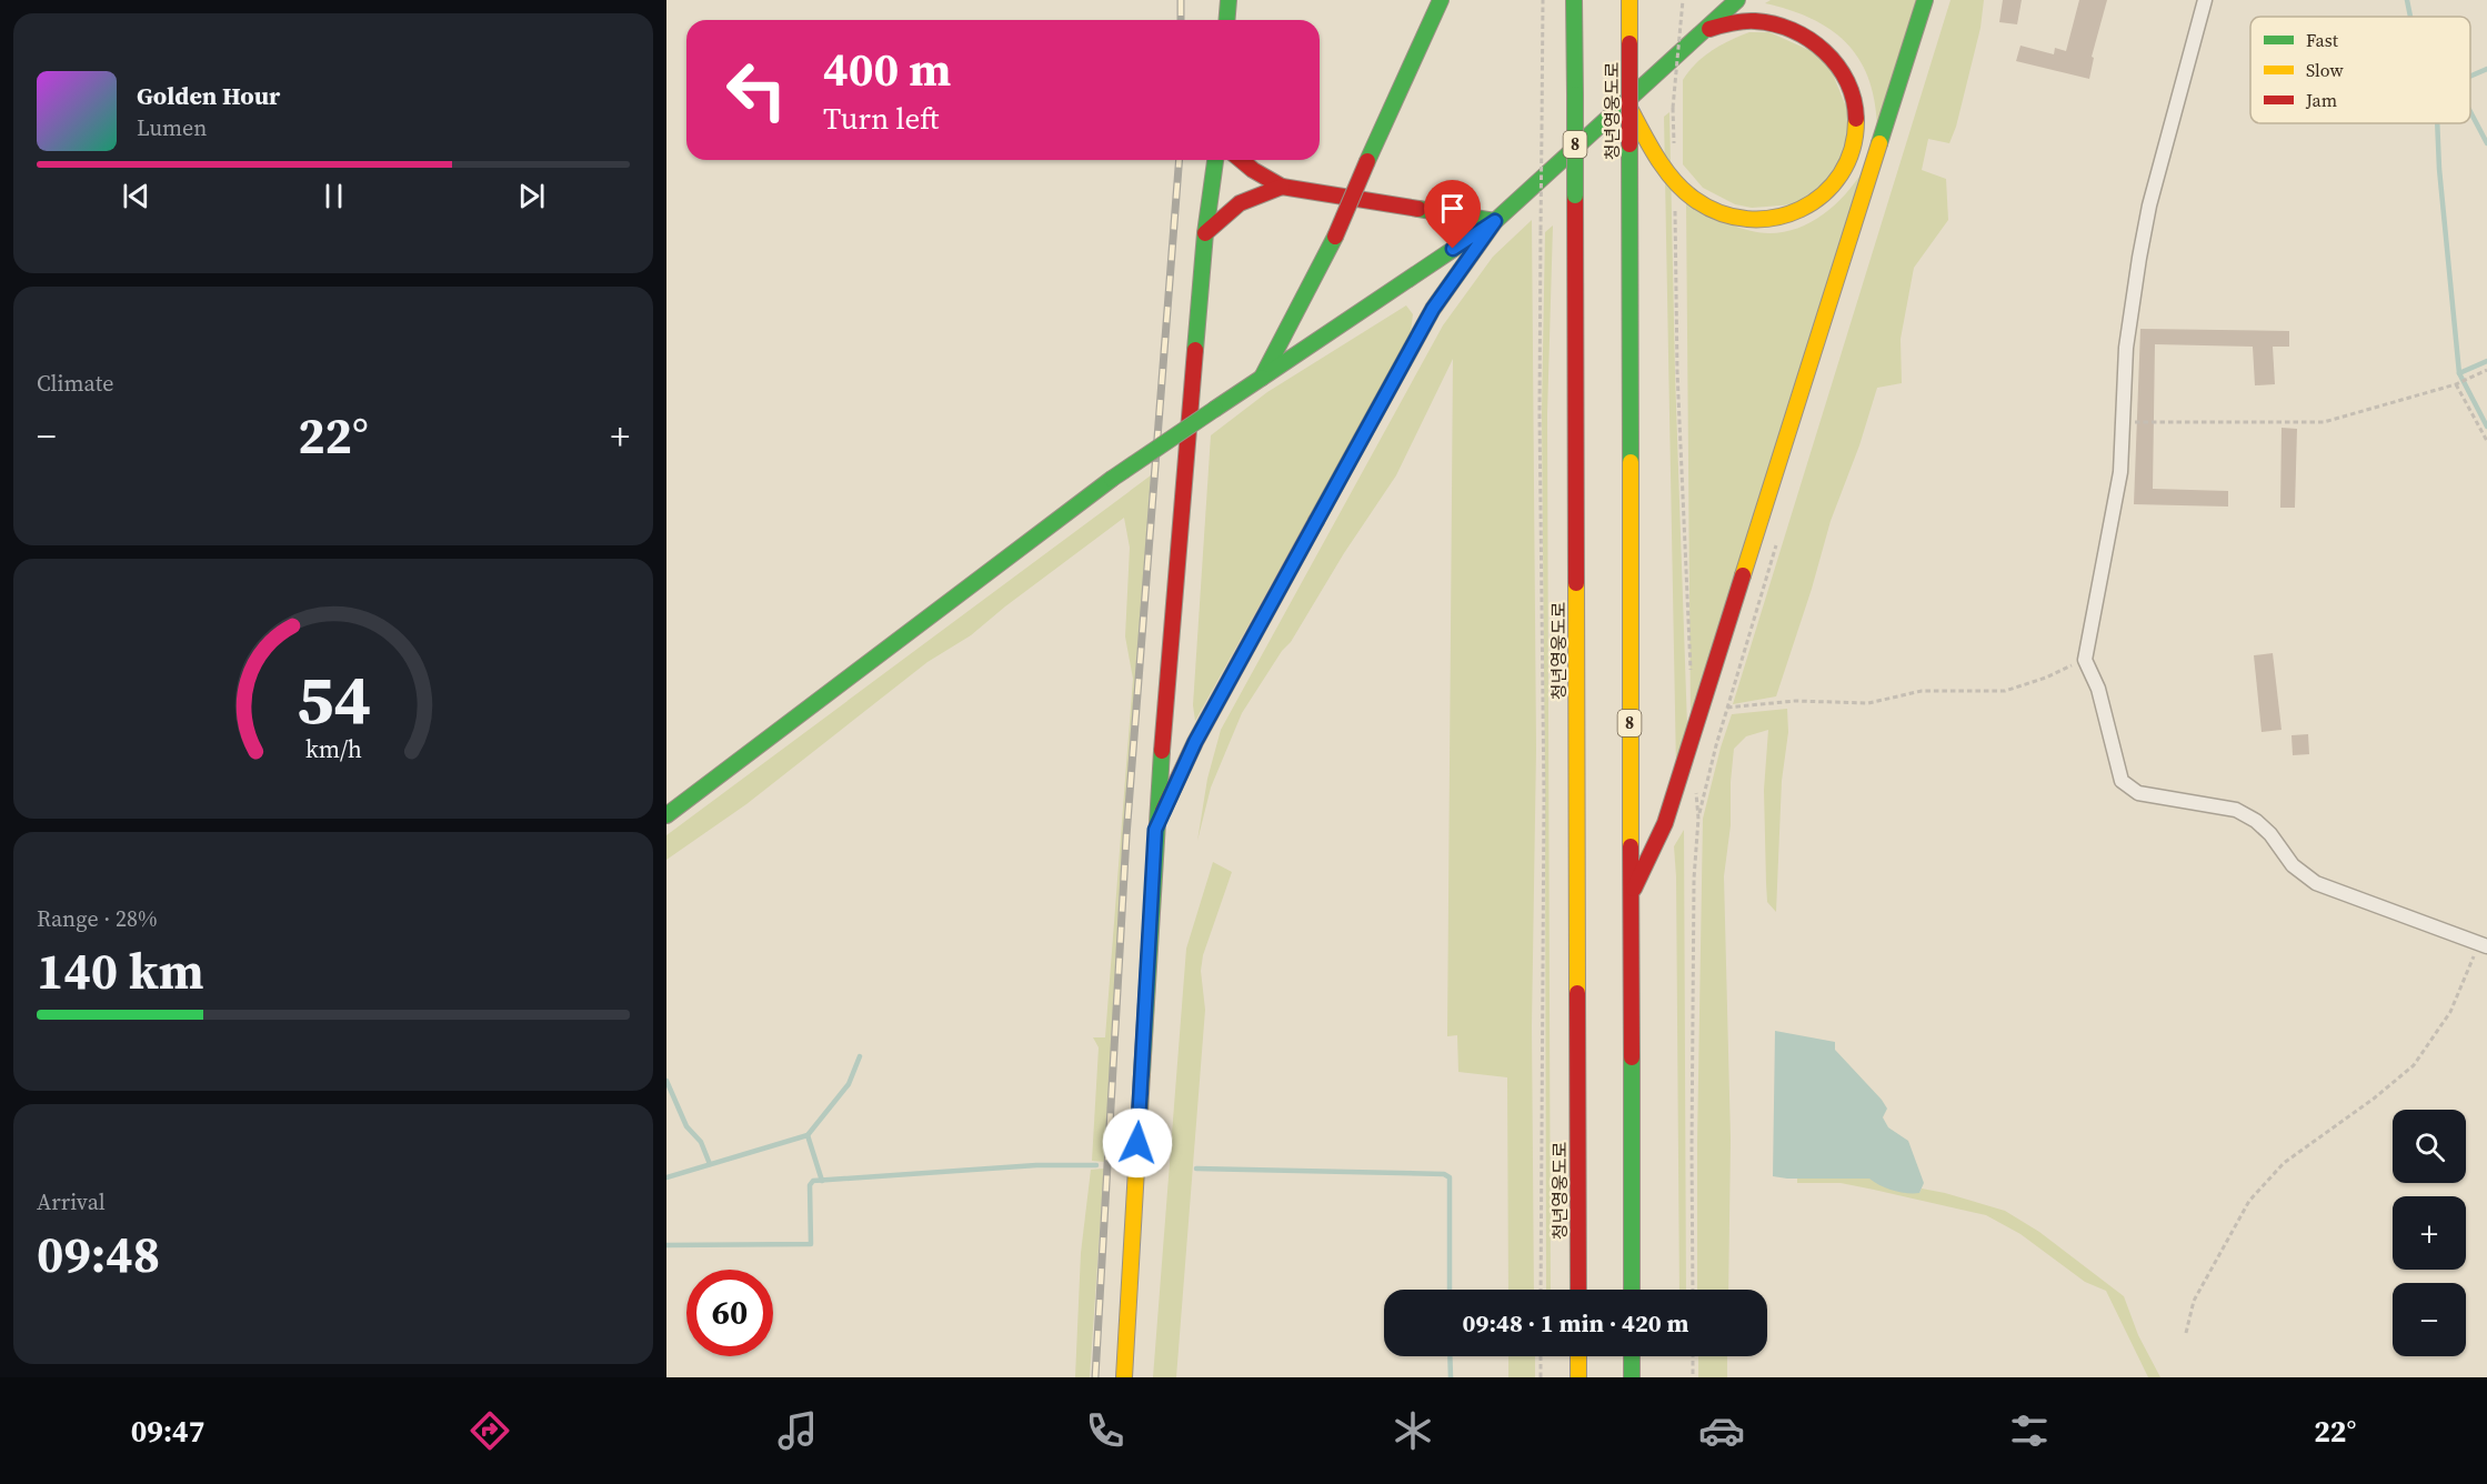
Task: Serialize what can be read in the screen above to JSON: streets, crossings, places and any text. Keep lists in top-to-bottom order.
{
  "streets": {
    "main road": ["청년영웅도로", "8"]
  },
  "legend": ["Fast", "Slow", "Jam"],
  "page": {
    "turn": ["400 m", "Turn left"],
    "song": ["Golden Hour", "Lumen"],
    "tile": [
      "Climate",
      ["Range · 28%", "140 km"],
      ["Arrival", "09:48"]
    ],
    "heat": ["−", "22°", "+"],
    "map_buttons": ["+", "−"],
    "limit": "60",
    "trip": "09:48 · 1 min · 420 m",
    "tabs": ["09:47", "22°"],
    "gauge": ["54", "km/h"]
  }
}
